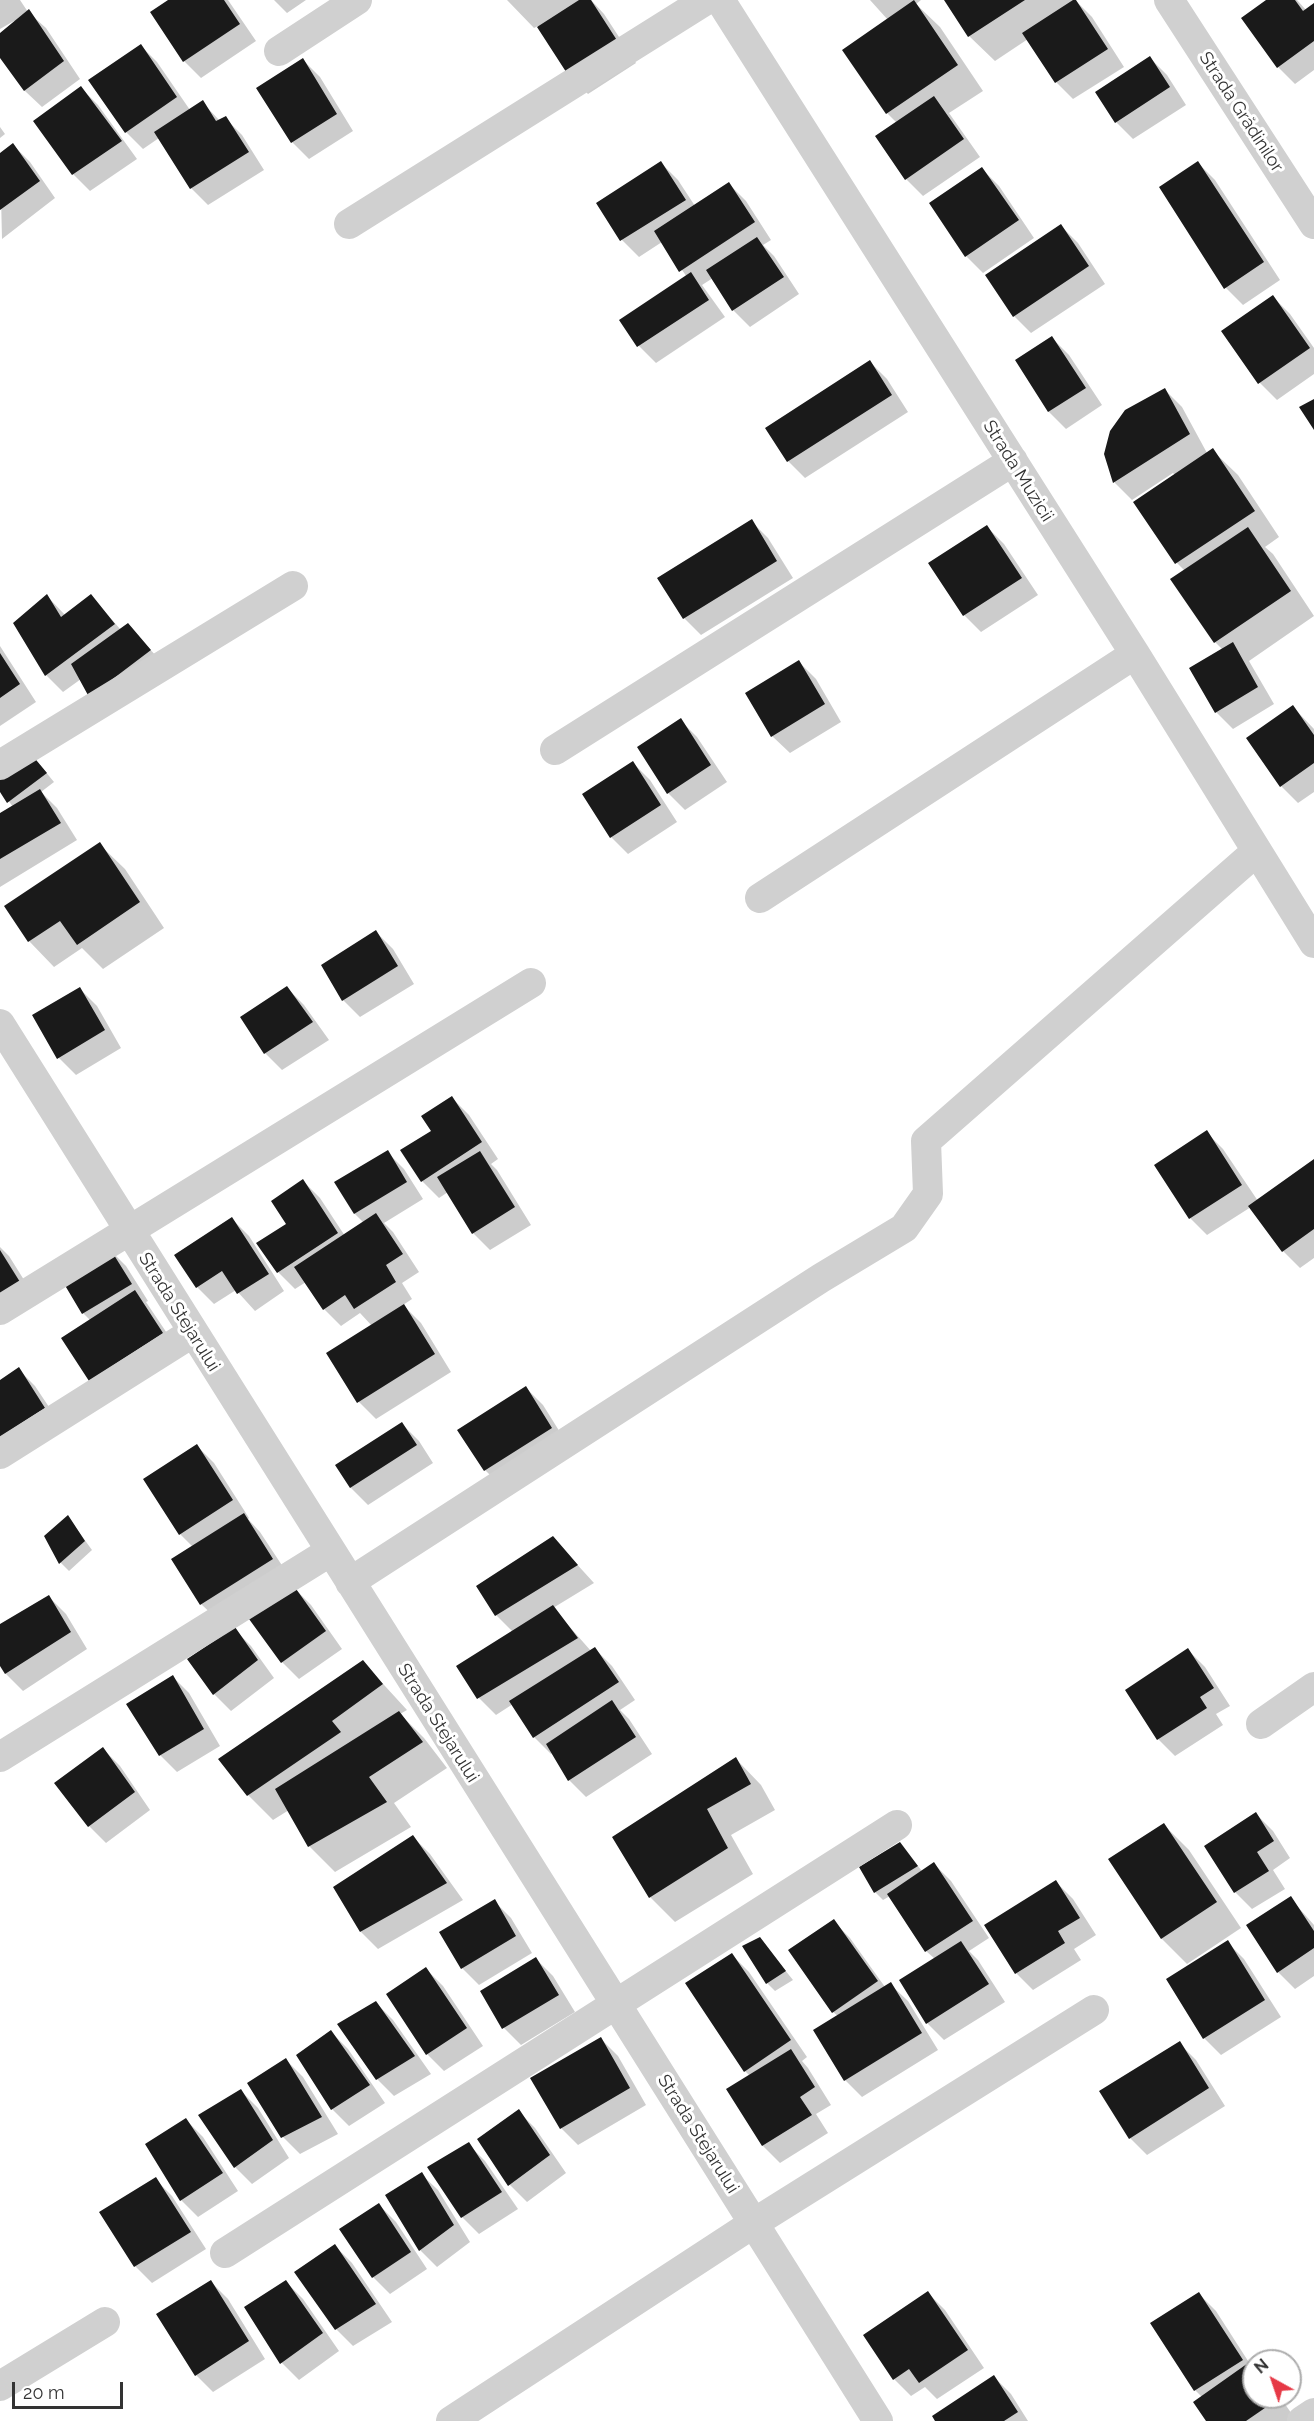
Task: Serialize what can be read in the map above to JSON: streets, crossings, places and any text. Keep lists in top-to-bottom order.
{
  "streets": {
    "street": ["Strada Grădinilor", "Strada Muzicii", "Strada Stejarului"]
  },
  "scale_bar": "20 m",
  "north": "top left"
}
